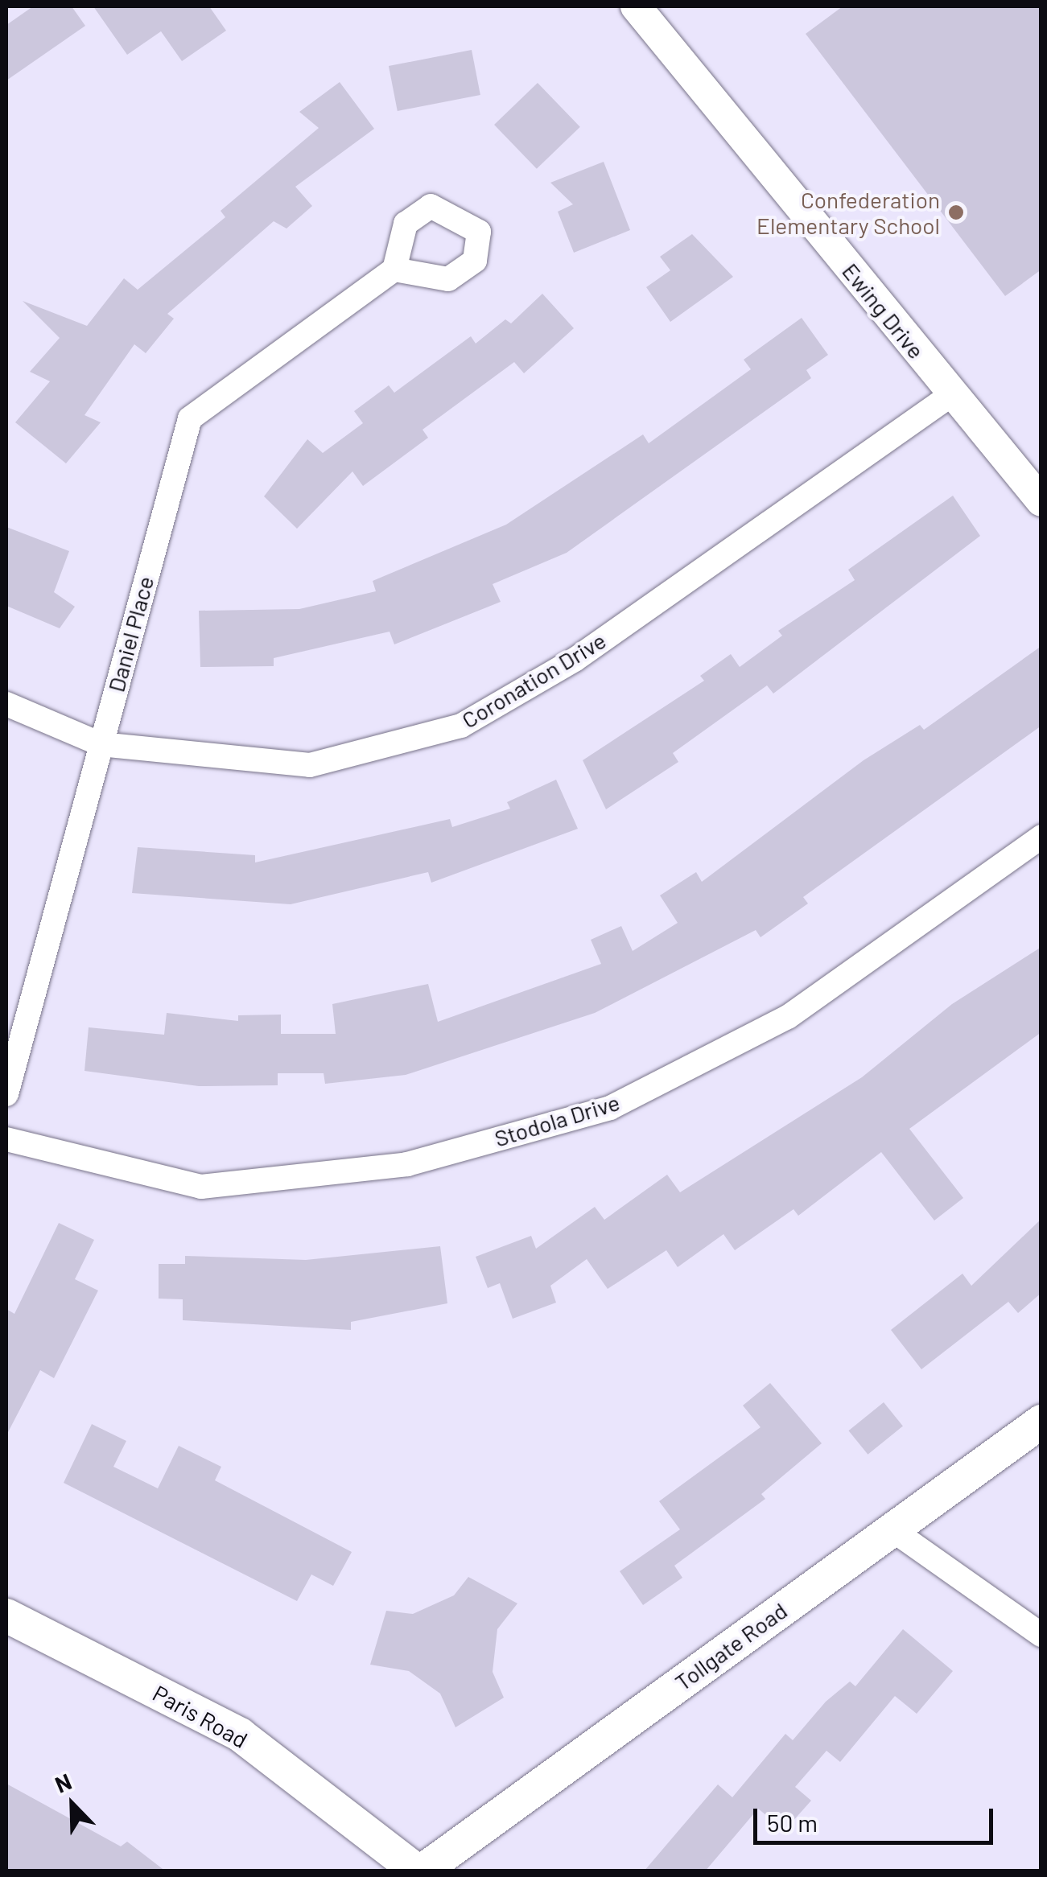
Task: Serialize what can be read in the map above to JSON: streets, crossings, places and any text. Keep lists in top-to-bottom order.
{
  "streets": {
    "main road": ["Tollgate Road", "Paris Road"],
    "street": [
      "Ewing Drive",
      "Daniel Place",
      "Coronation Drive",
      "Stodola Drive"
    ]
  },
  "crossings": [
    ["Ewing Drive", "Coronation Drive"],
    ["Daniel Place", "Coronation Drive"],
    ["Tollgate Road", "Paris Road"]
  ],
  "places": ["Confederation Elementary School"],
  "scale_bar": "50 m",
  "north": "top left"
}
